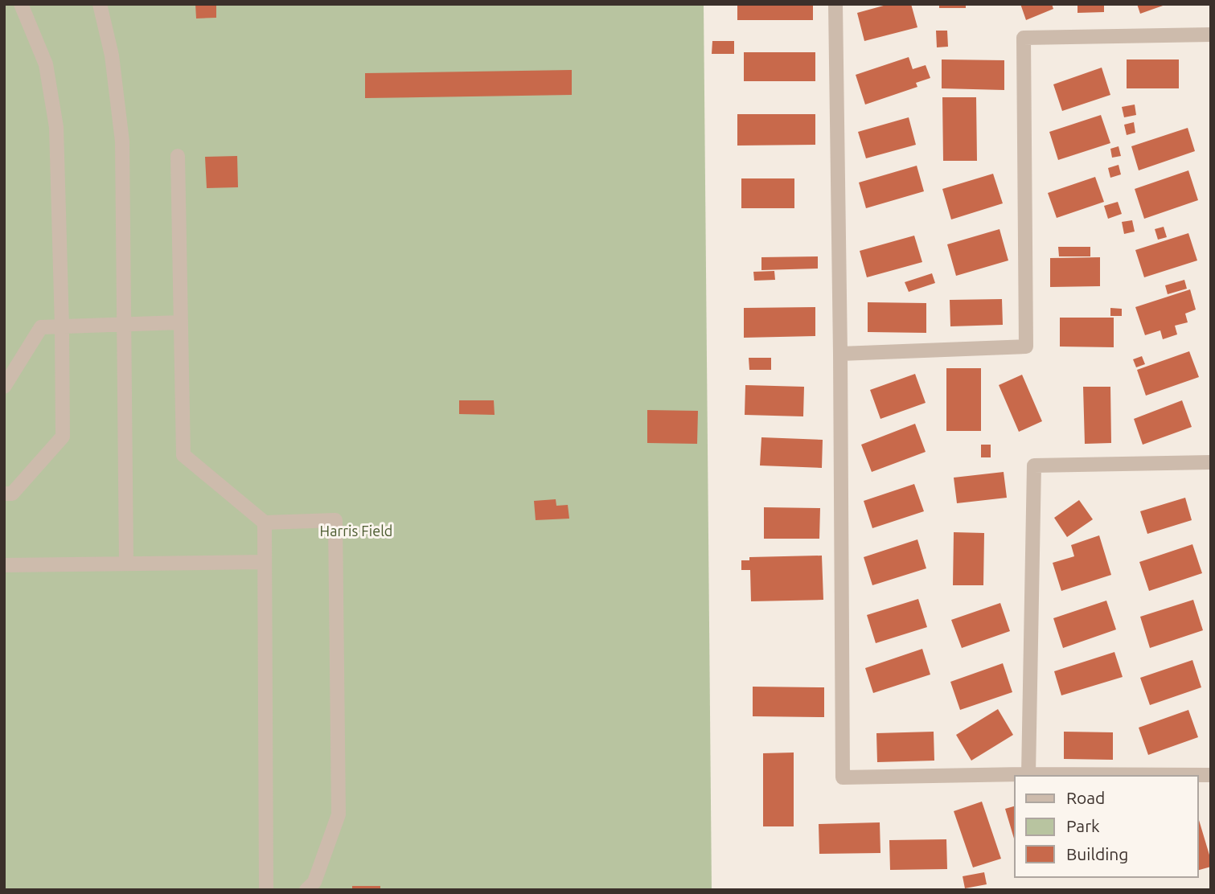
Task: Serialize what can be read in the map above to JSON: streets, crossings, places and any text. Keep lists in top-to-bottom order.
{
  "parks": ["Harris Field"],
  "legend": ["Road", "Park", "Building"]
}
